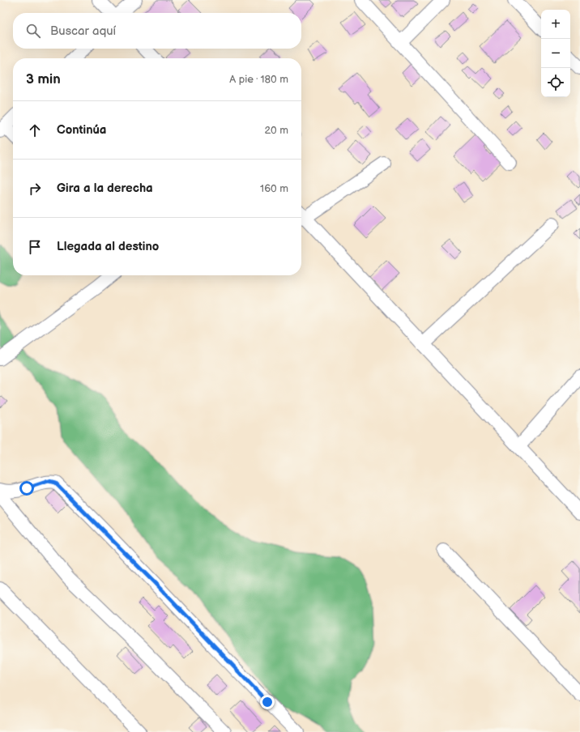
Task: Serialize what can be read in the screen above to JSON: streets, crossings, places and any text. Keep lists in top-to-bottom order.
{
  "page": {
    "map_buttons": ["+", "−"],
    "search": "Buscar aquí",
    "heading": ["3 min", "A pie · 180 m"],
    "list": [
      ["Continúa", "20 m"],
      ["Gira a la derecha", "160 m"],
      "Llegada al destino"
    ]
  }
}
